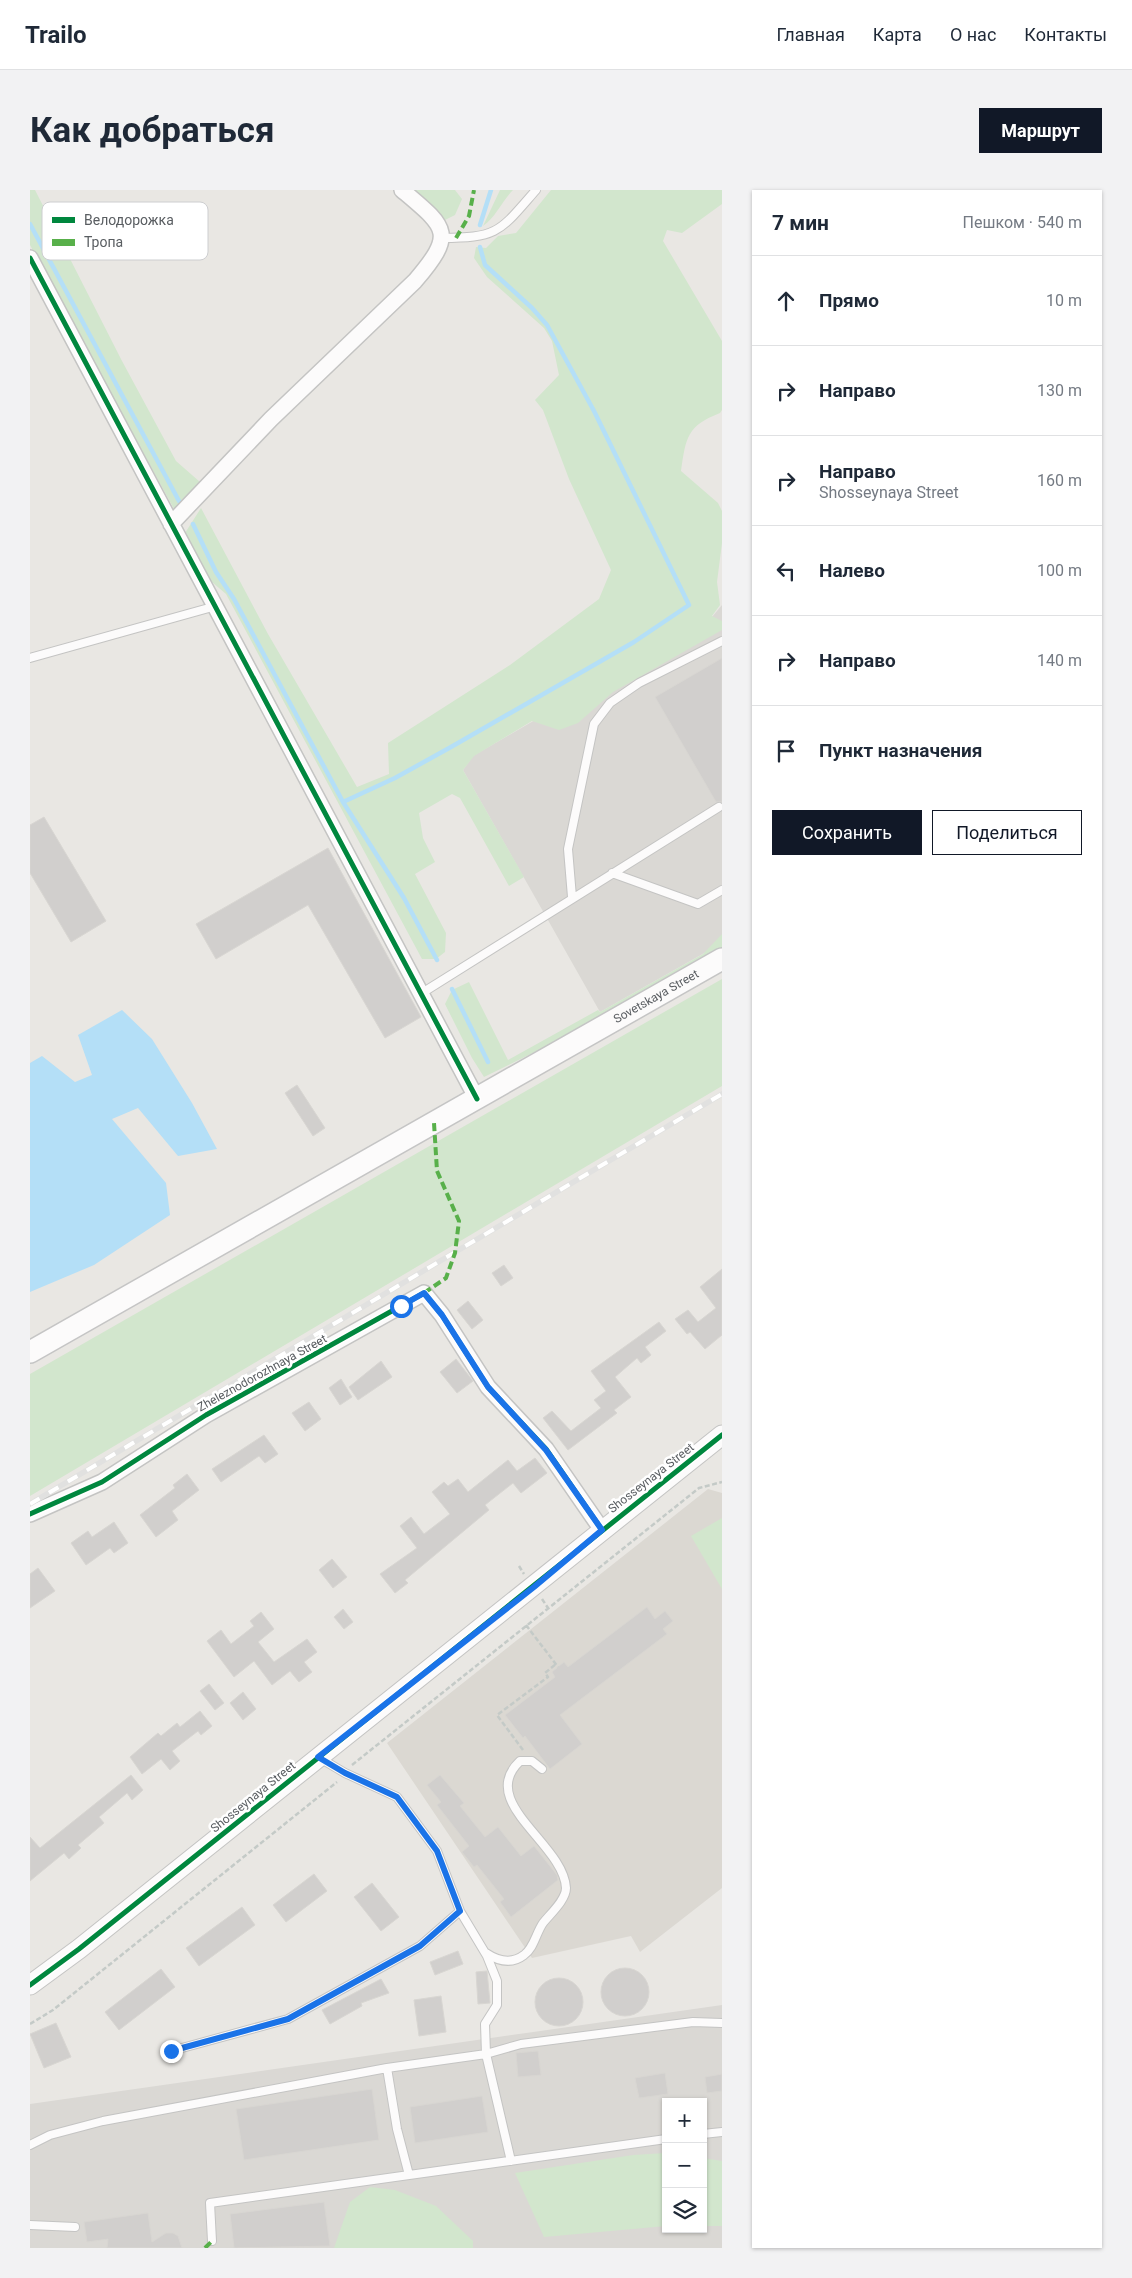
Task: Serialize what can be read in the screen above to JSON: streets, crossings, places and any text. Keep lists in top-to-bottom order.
{
  "streets": {
    "main road": ["Sovetskaya Street"],
    "street": ["Zheleznodorozhnaya Street", "Shosseynaya Street"]
  },
  "crossings": [
    ["Zheleznodorozhnaya Street", "Shosseynaya Street"]
  ],
  "legend": ["Велодорожка", "Тропа"],
  "page": {
    "header": "Trailo",
    "nav": [
      "Главная",
      "Карта",
      "О нас",
      "Контакты"
    ],
    "buttons": [
      "Маршрут",
      ["Сохранить", "Поделиться"]
    ],
    "title": "Как добраться",
    "heading": ["7 мин", "Пешком · 540 m"],
    "list": [
      ["Прямо", "10 m"],
      ["Направо", "130 m"],
      ["Направо", "Shosseynaya Street", "160 m"],
      ["Налево", "100 m"],
      ["Направо", "140 m"],
      "Пункт назначения"
    ],
    "map_buttons": ["+", "−"]
  }
}
